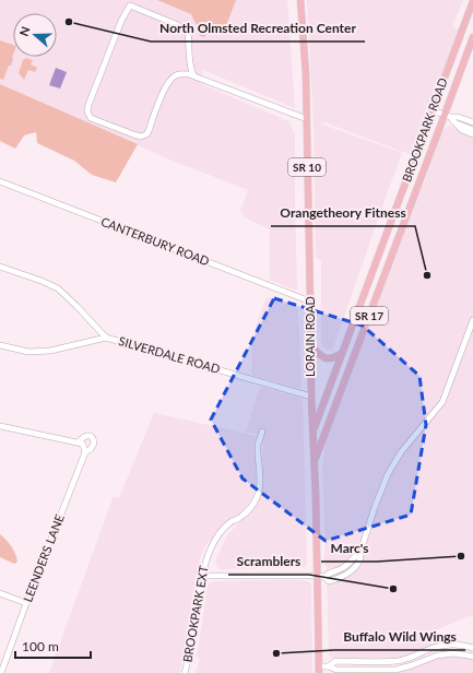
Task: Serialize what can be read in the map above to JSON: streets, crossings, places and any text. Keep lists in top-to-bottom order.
{
  "streets": {
    "main road": [
      "BROOKPARK ROAD",
      "SR 10",
      "SR 17",
      "LORAIN ROAD"
    ],
    "street": [
      "CANTERBURY ROAD",
      "SILVERDALE ROAD",
      "LEENDERS LANE",
      "BROOKPARK EXT"
    ]
  },
  "crossings": [
    ["BROOKPARK ROAD", "LORAIN ROAD"],
    ["CANTERBURY ROAD", "LORAIN ROAD"],
    ["LORAIN ROAD", "SILVERDALE ROAD"]
  ],
  "places": [
    "North Olmsted Recreation Center",
    "Orangetheory Fitness",
    "Marc's",
    "Scramblers",
    "Buffalo Wild Wings"
  ],
  "scale_bar": "100 m",
  "north": "left"
}
